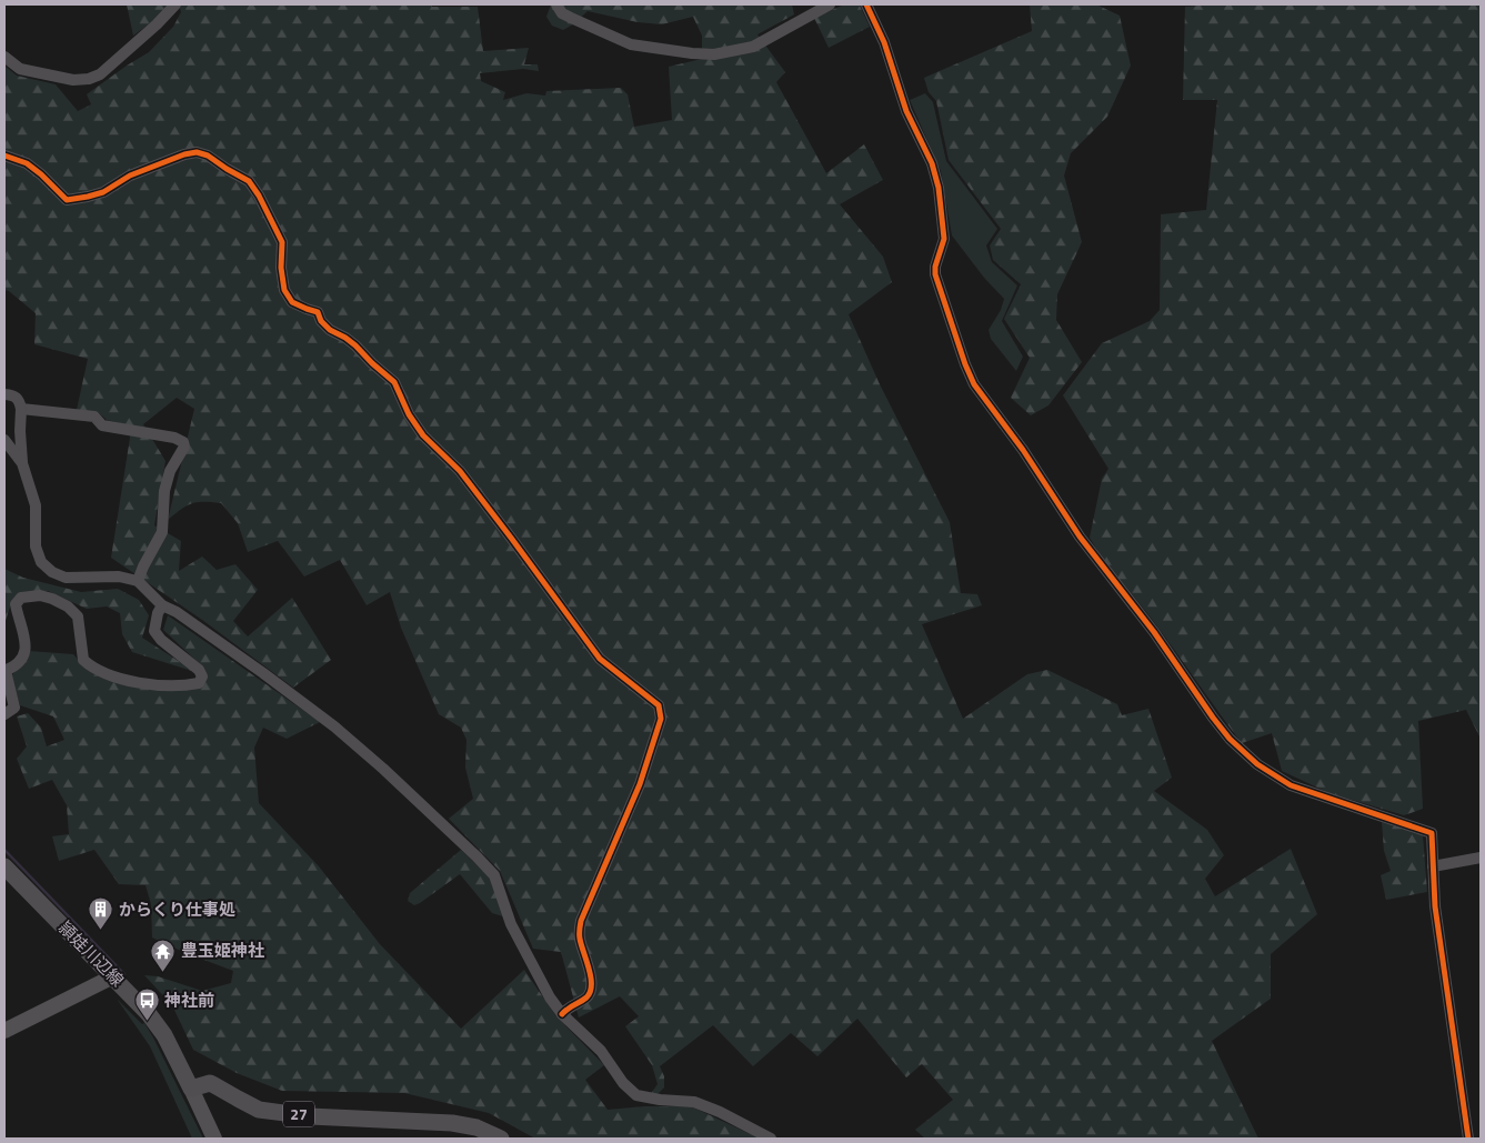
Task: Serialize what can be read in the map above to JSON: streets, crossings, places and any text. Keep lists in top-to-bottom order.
{
  "streets": {
    "main road": ["頴娃川辺線", "27"]
  },
  "crossings": [
    ["頴娃川辺線", "27"]
  ],
  "places": {
    "building": ["からくり仕事処"],
    "temple": ["豊玉姫神社"],
    "bus stop": ["神社前"]
  }
}
